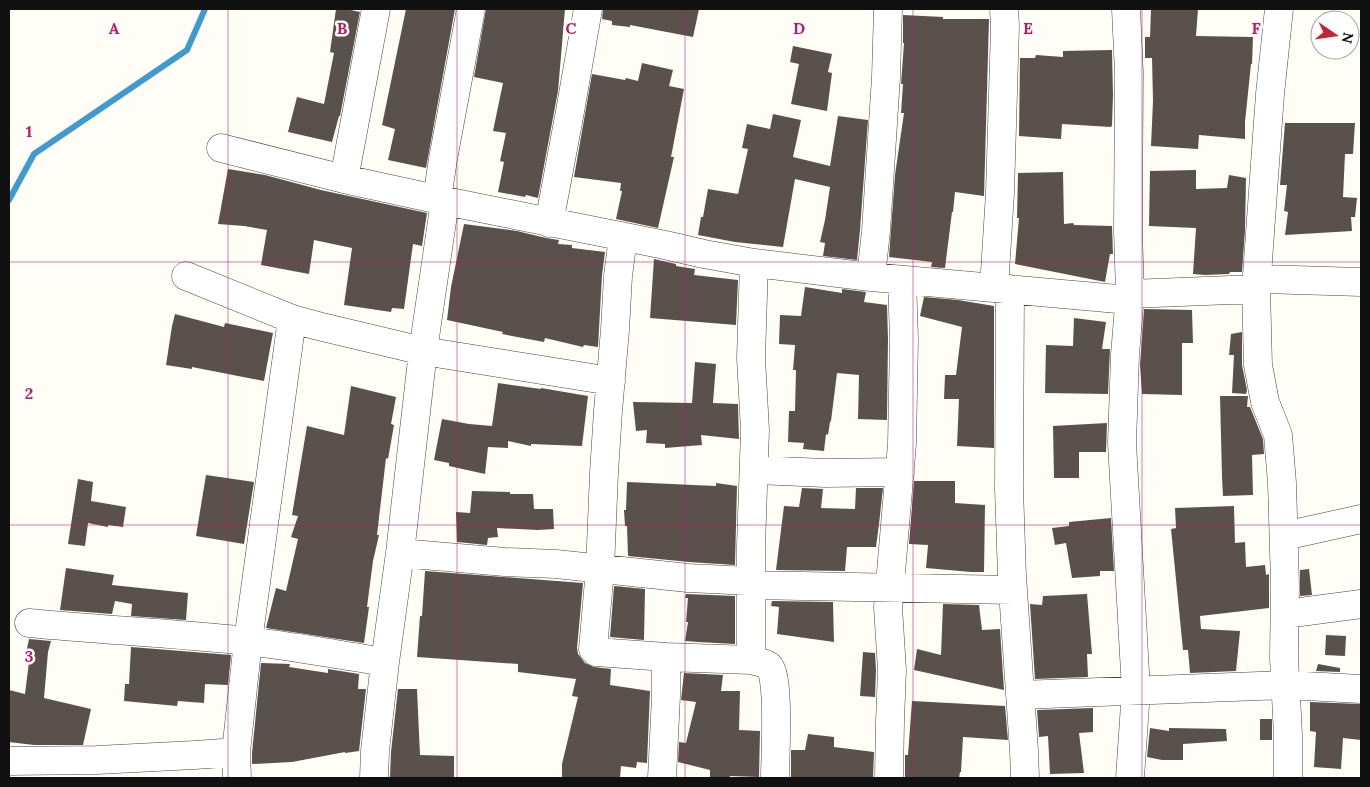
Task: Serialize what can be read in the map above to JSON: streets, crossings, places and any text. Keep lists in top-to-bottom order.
{
  "north": "right",
  "grid": {
    "columns": [
      "A",
      "B",
      "C",
      "D",
      "E",
      "F"
    ],
    "rows": ["1", "2", "3"]
  }
}
